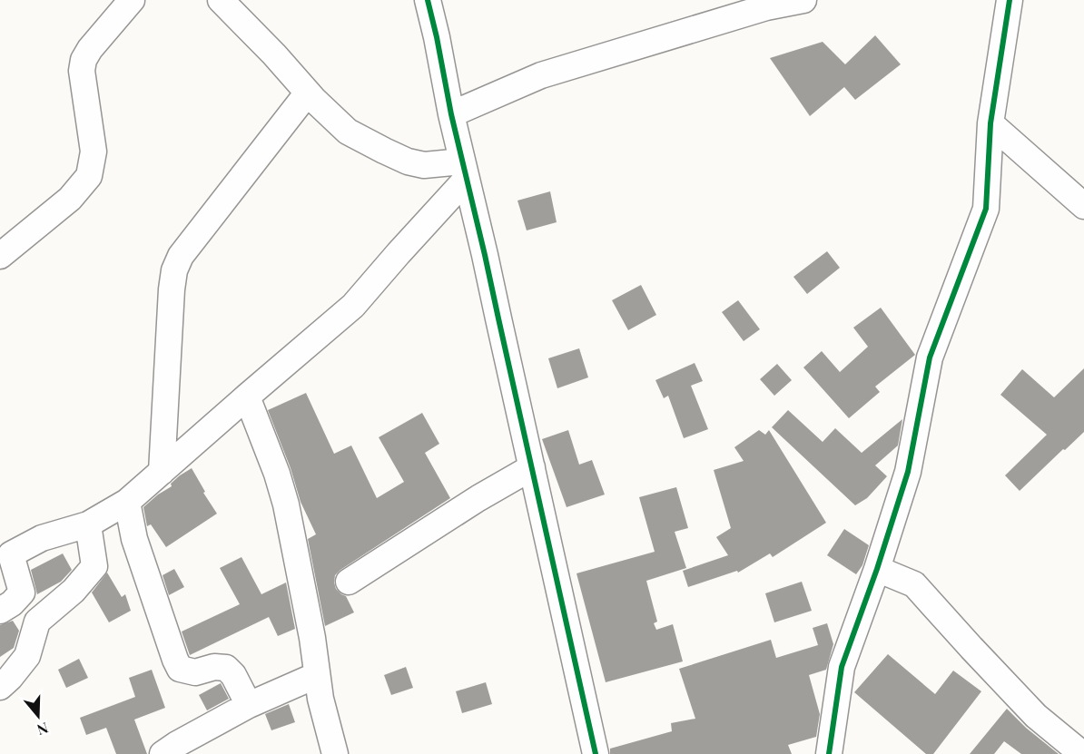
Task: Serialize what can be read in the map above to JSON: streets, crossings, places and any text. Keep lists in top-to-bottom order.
{
  "north": "bottom"
}
